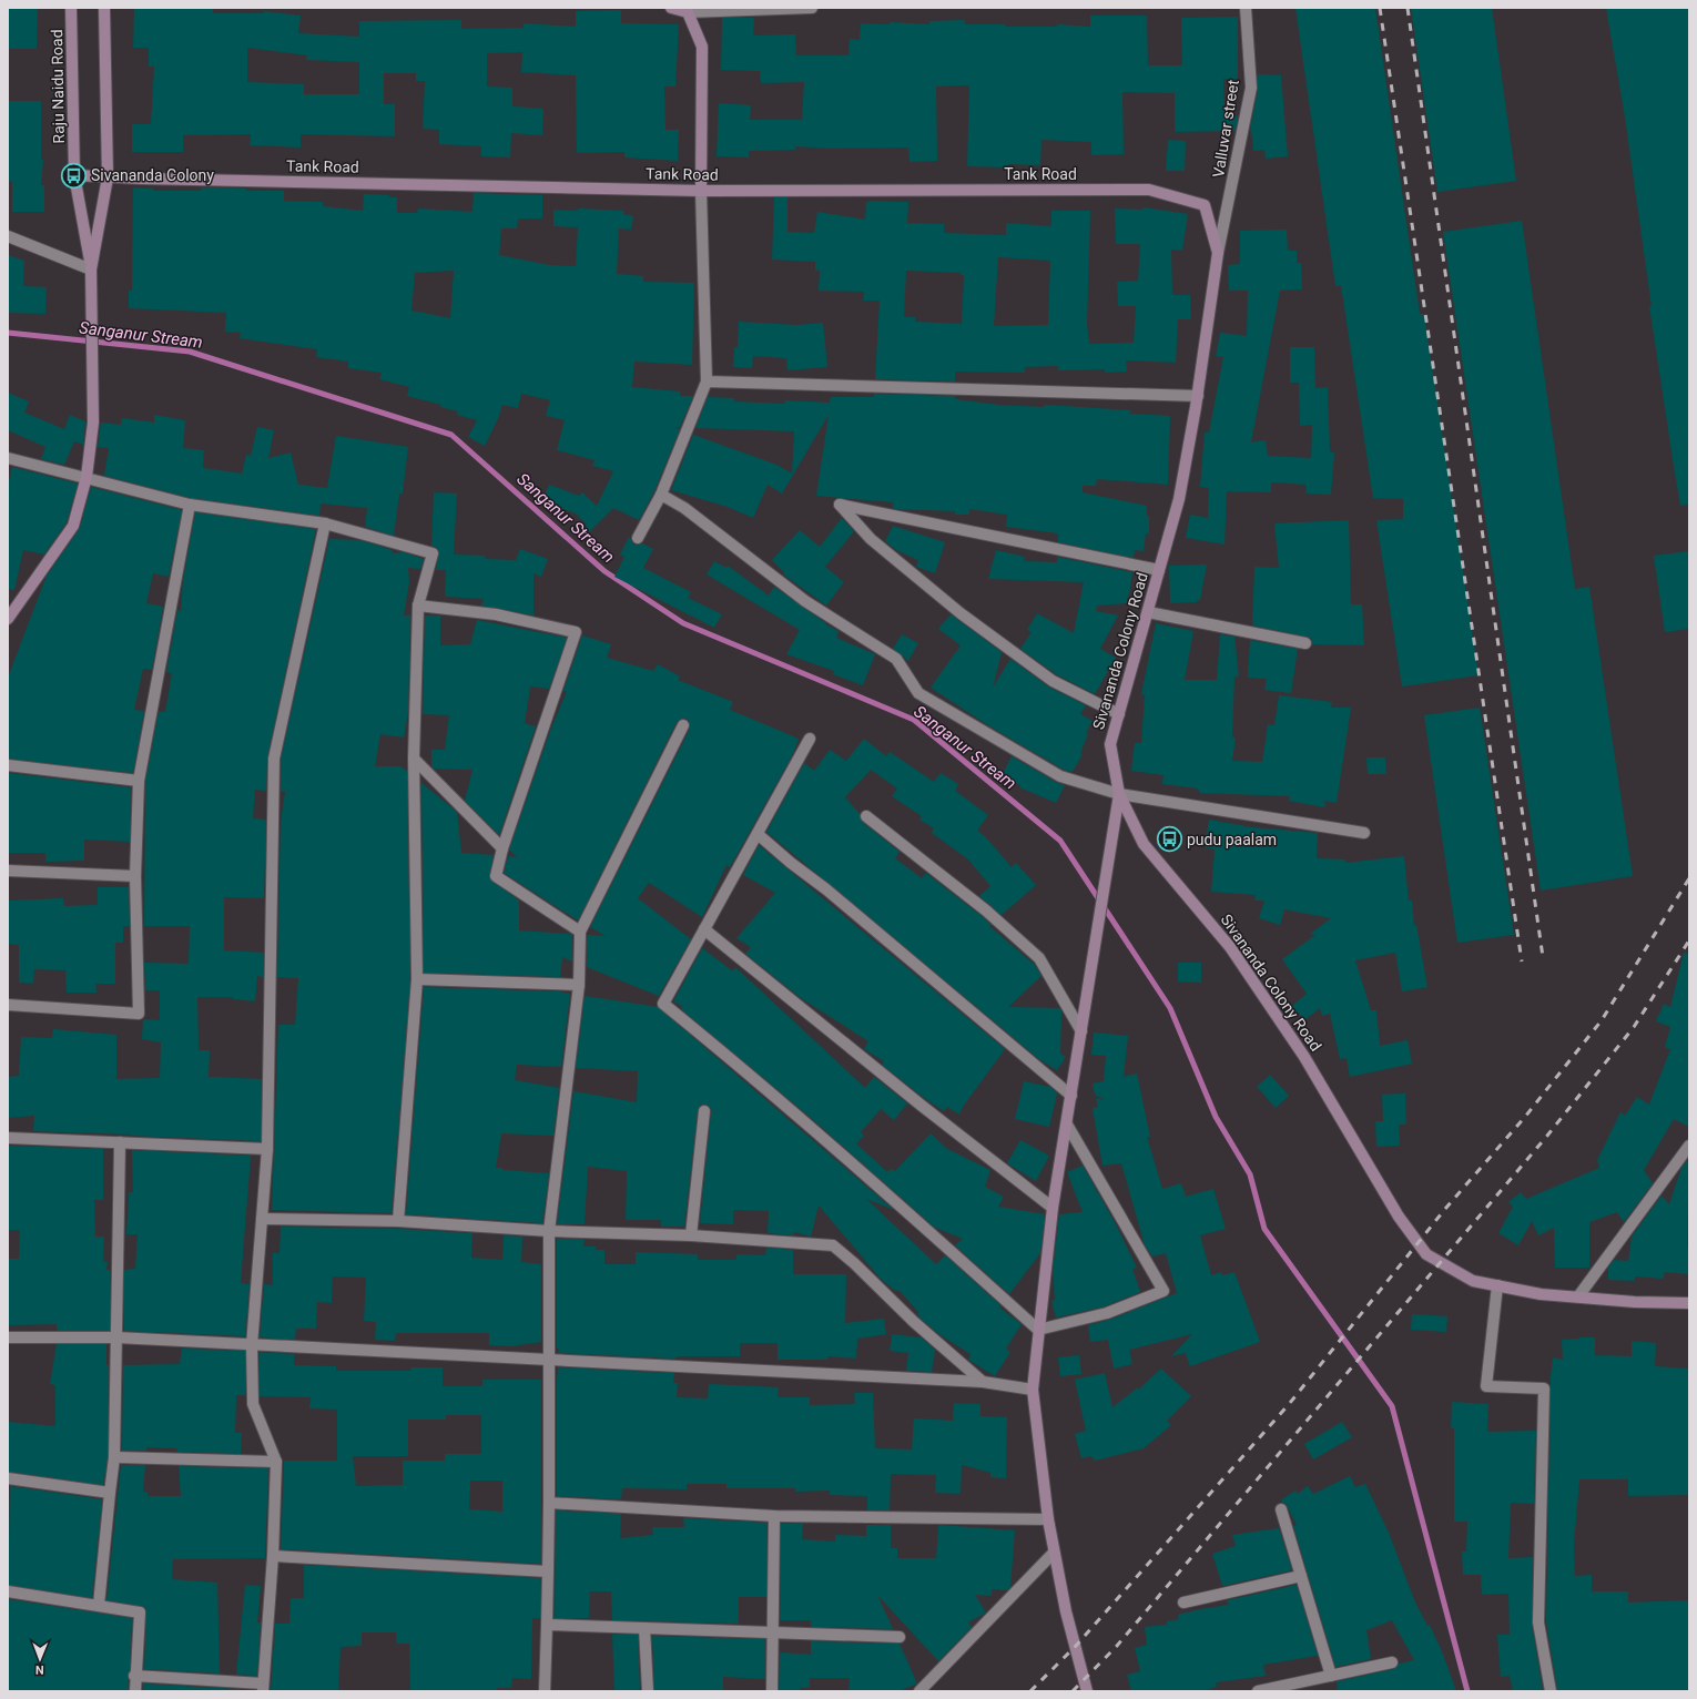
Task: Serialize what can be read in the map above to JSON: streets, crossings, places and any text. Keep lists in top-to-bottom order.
{
  "streets": {
    "main road": ["Raju Naidu Road", "Tank Road", "Sivananda Colony Road"],
    "street": ["Valluvar street"]
  },
  "crossings": [
    ["Raju Naidu Road", "Tank Road"],
    ["Valluvar street", "Tank Road"],
    ["Valluvar street", "Sivananda Colony Road"],
    ["Tank Road", "Sivananda Colony Road"]
  ],
  "water": ["Sanganur Stream"],
  "places": {
    "bus stop": ["Sivananda Colony", "pudu paalam"]
  },
  "north": "bottom"
}
